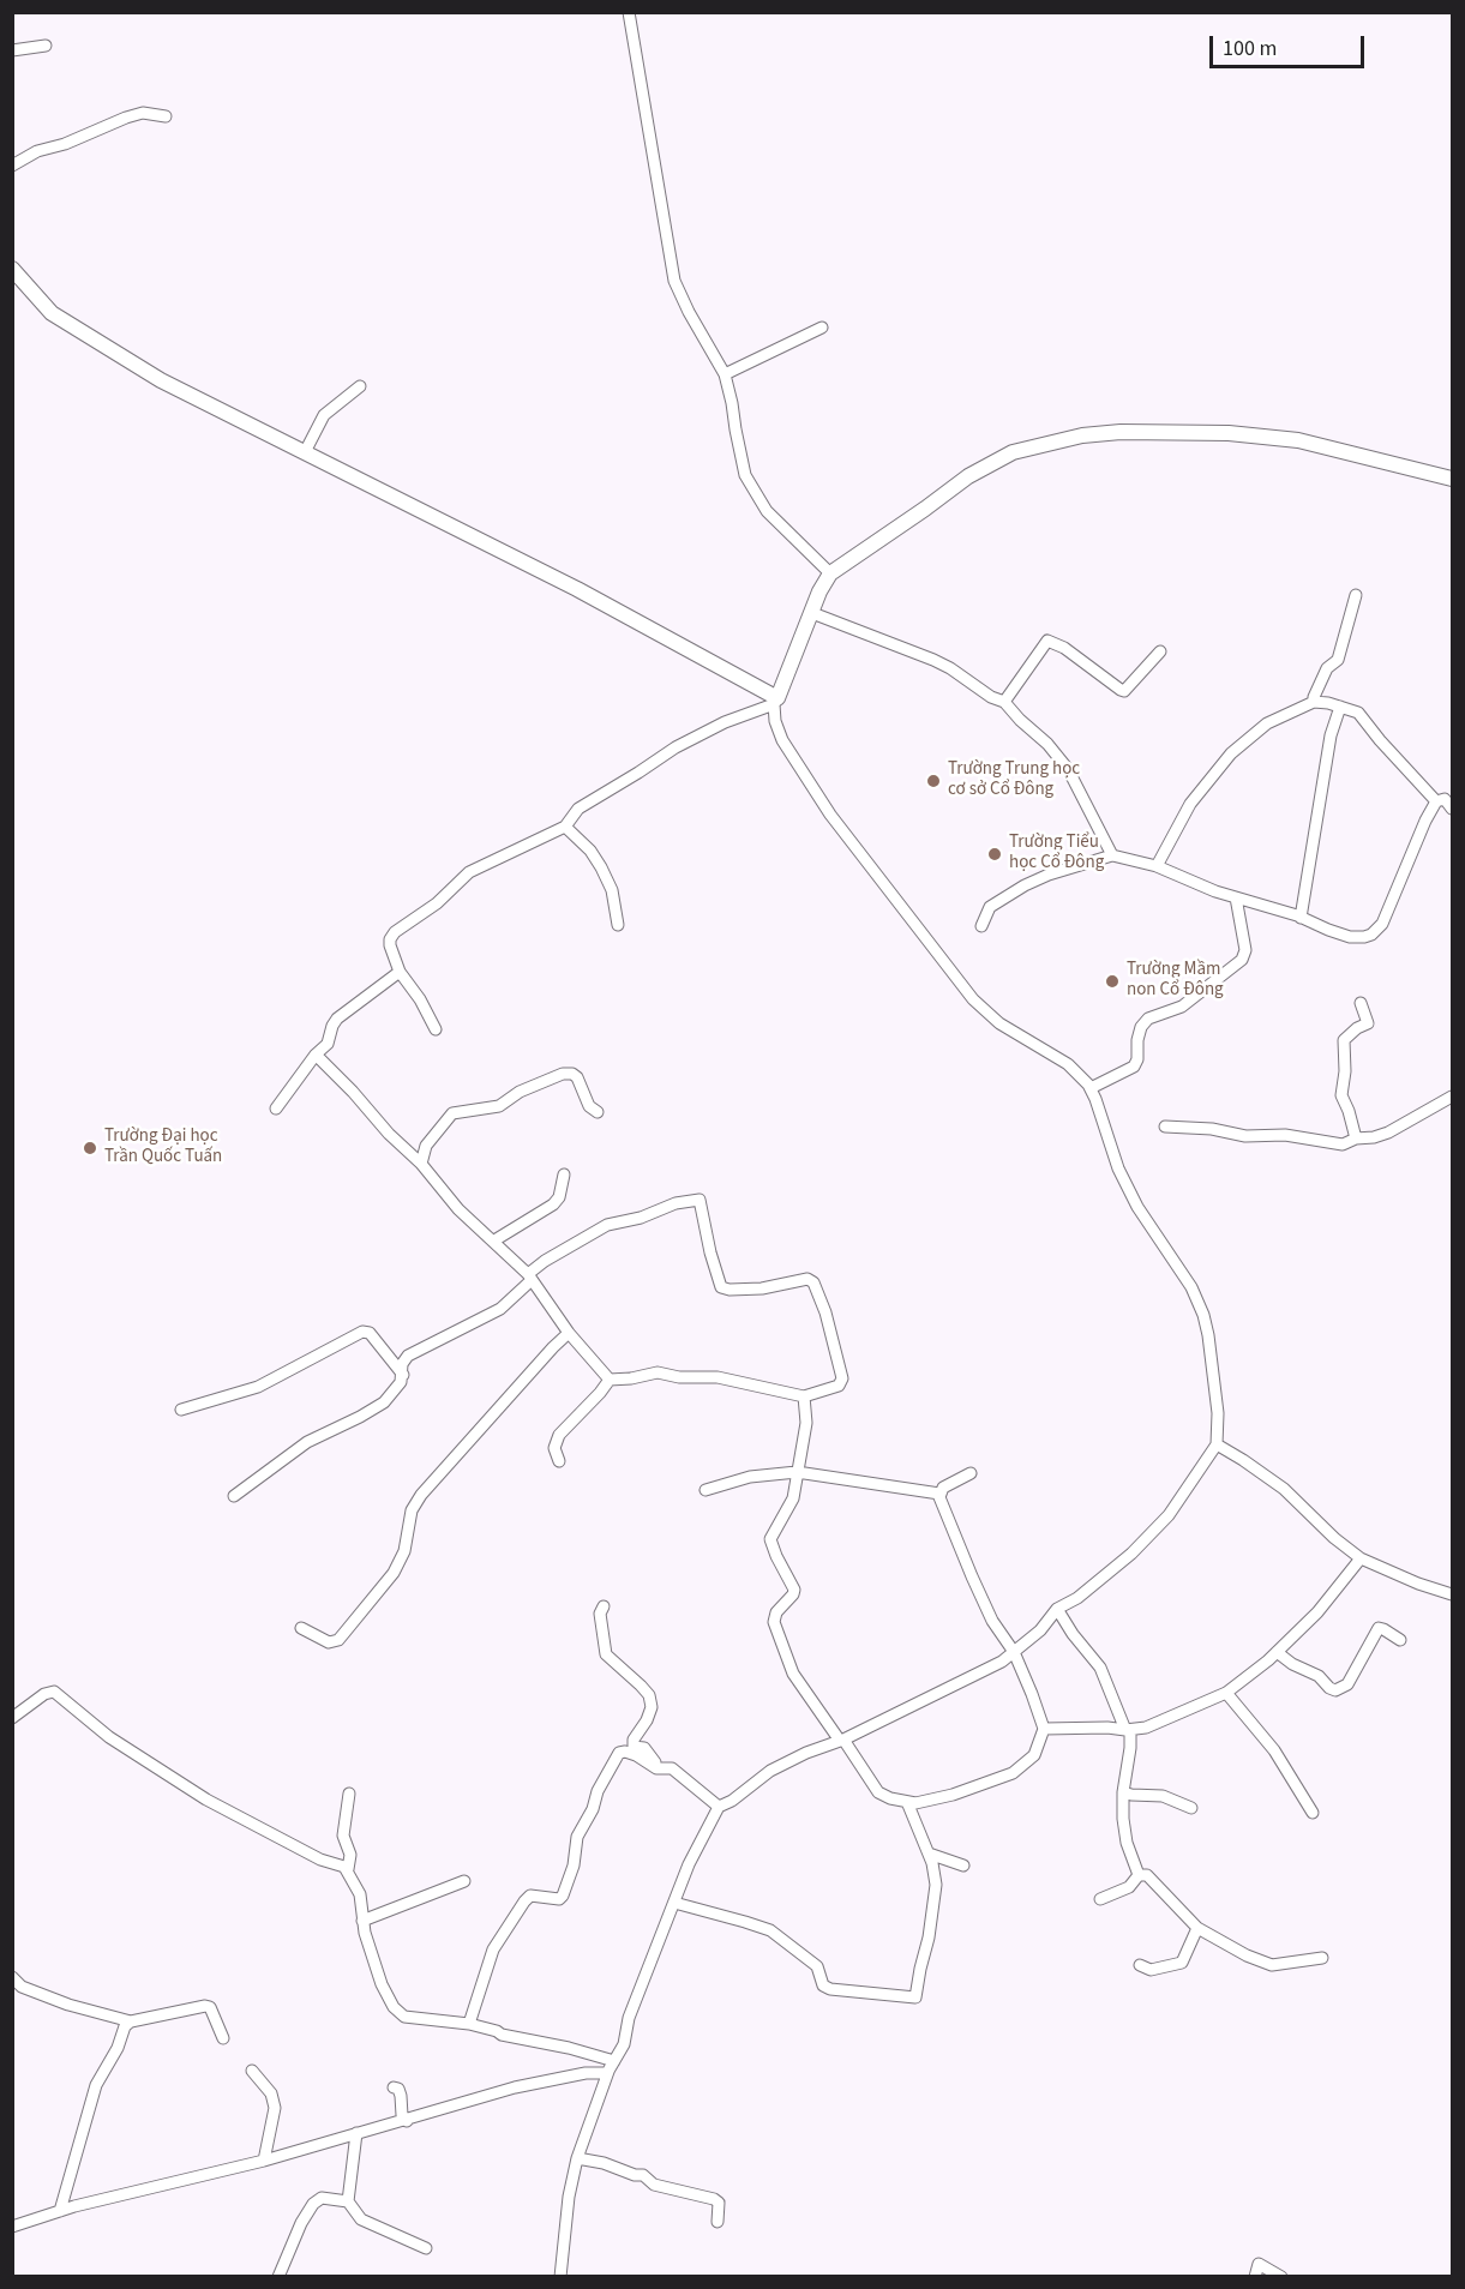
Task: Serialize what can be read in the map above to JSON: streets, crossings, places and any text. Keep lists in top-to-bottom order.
{
  "places": [
    "Trường Trung học cơ sở Cổ Đông",
    "Trường Tiểu học Cổ Đông",
    "Trường Mầm non Cổ Đông",
    "Trường Đại học Trần Quốc Tuấn"
  ],
  "scale_bar": "100 m"
}
